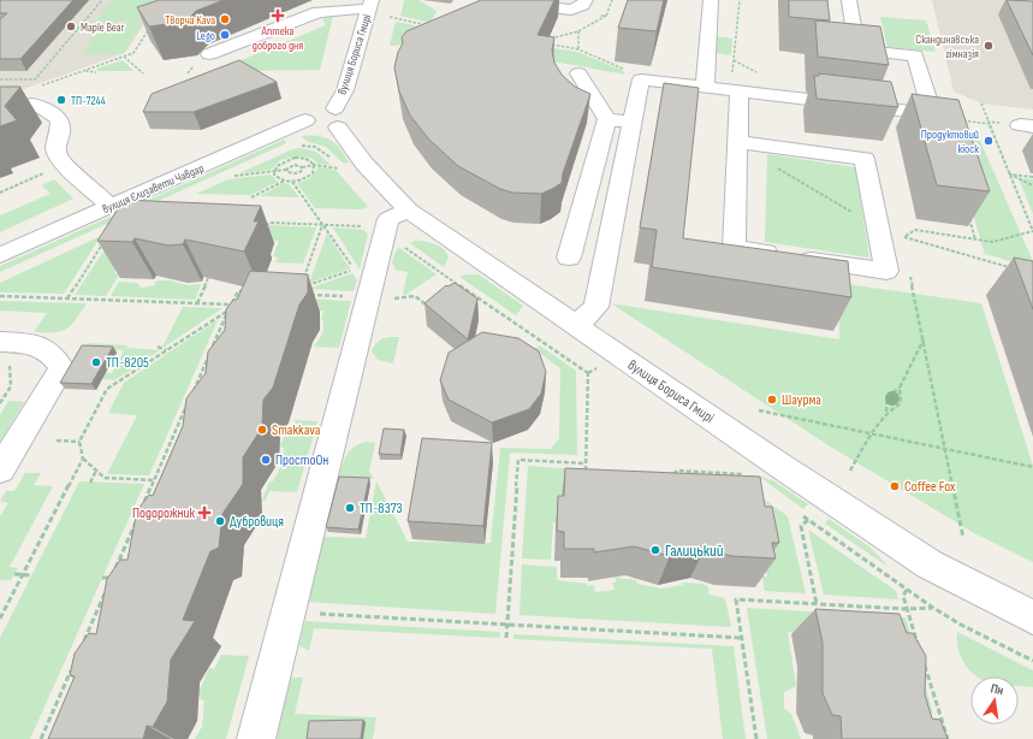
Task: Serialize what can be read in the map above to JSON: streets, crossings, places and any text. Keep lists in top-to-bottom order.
{
  "streets": {
    "street": ["вулиця Бориса Гмирі", "вулиця Єлизавети Чавдар"]
  },
  "crossings": [
    ["вулиця Бориса Гмирі", "вулиця Єлизавети Чавдар"]
  ],
  "places": {
    "health": ["Аптека доброго дня", "Подорожник"],
    "other": [
      "Творча Kava",
      "Maple Bear",
      "Lego",
      "Скандинавська гімназія",
      "ТП-7244",
      "Продуктовий кіоск",
      "ТП-8205",
      "Шаурма",
      "Smakkava",
      "ПростоОн",
      "Coffee Fox",
      "ТП-8373",
      "Дубровиця",
      "Галицький"
    ]
  },
  "north": "top"
}
